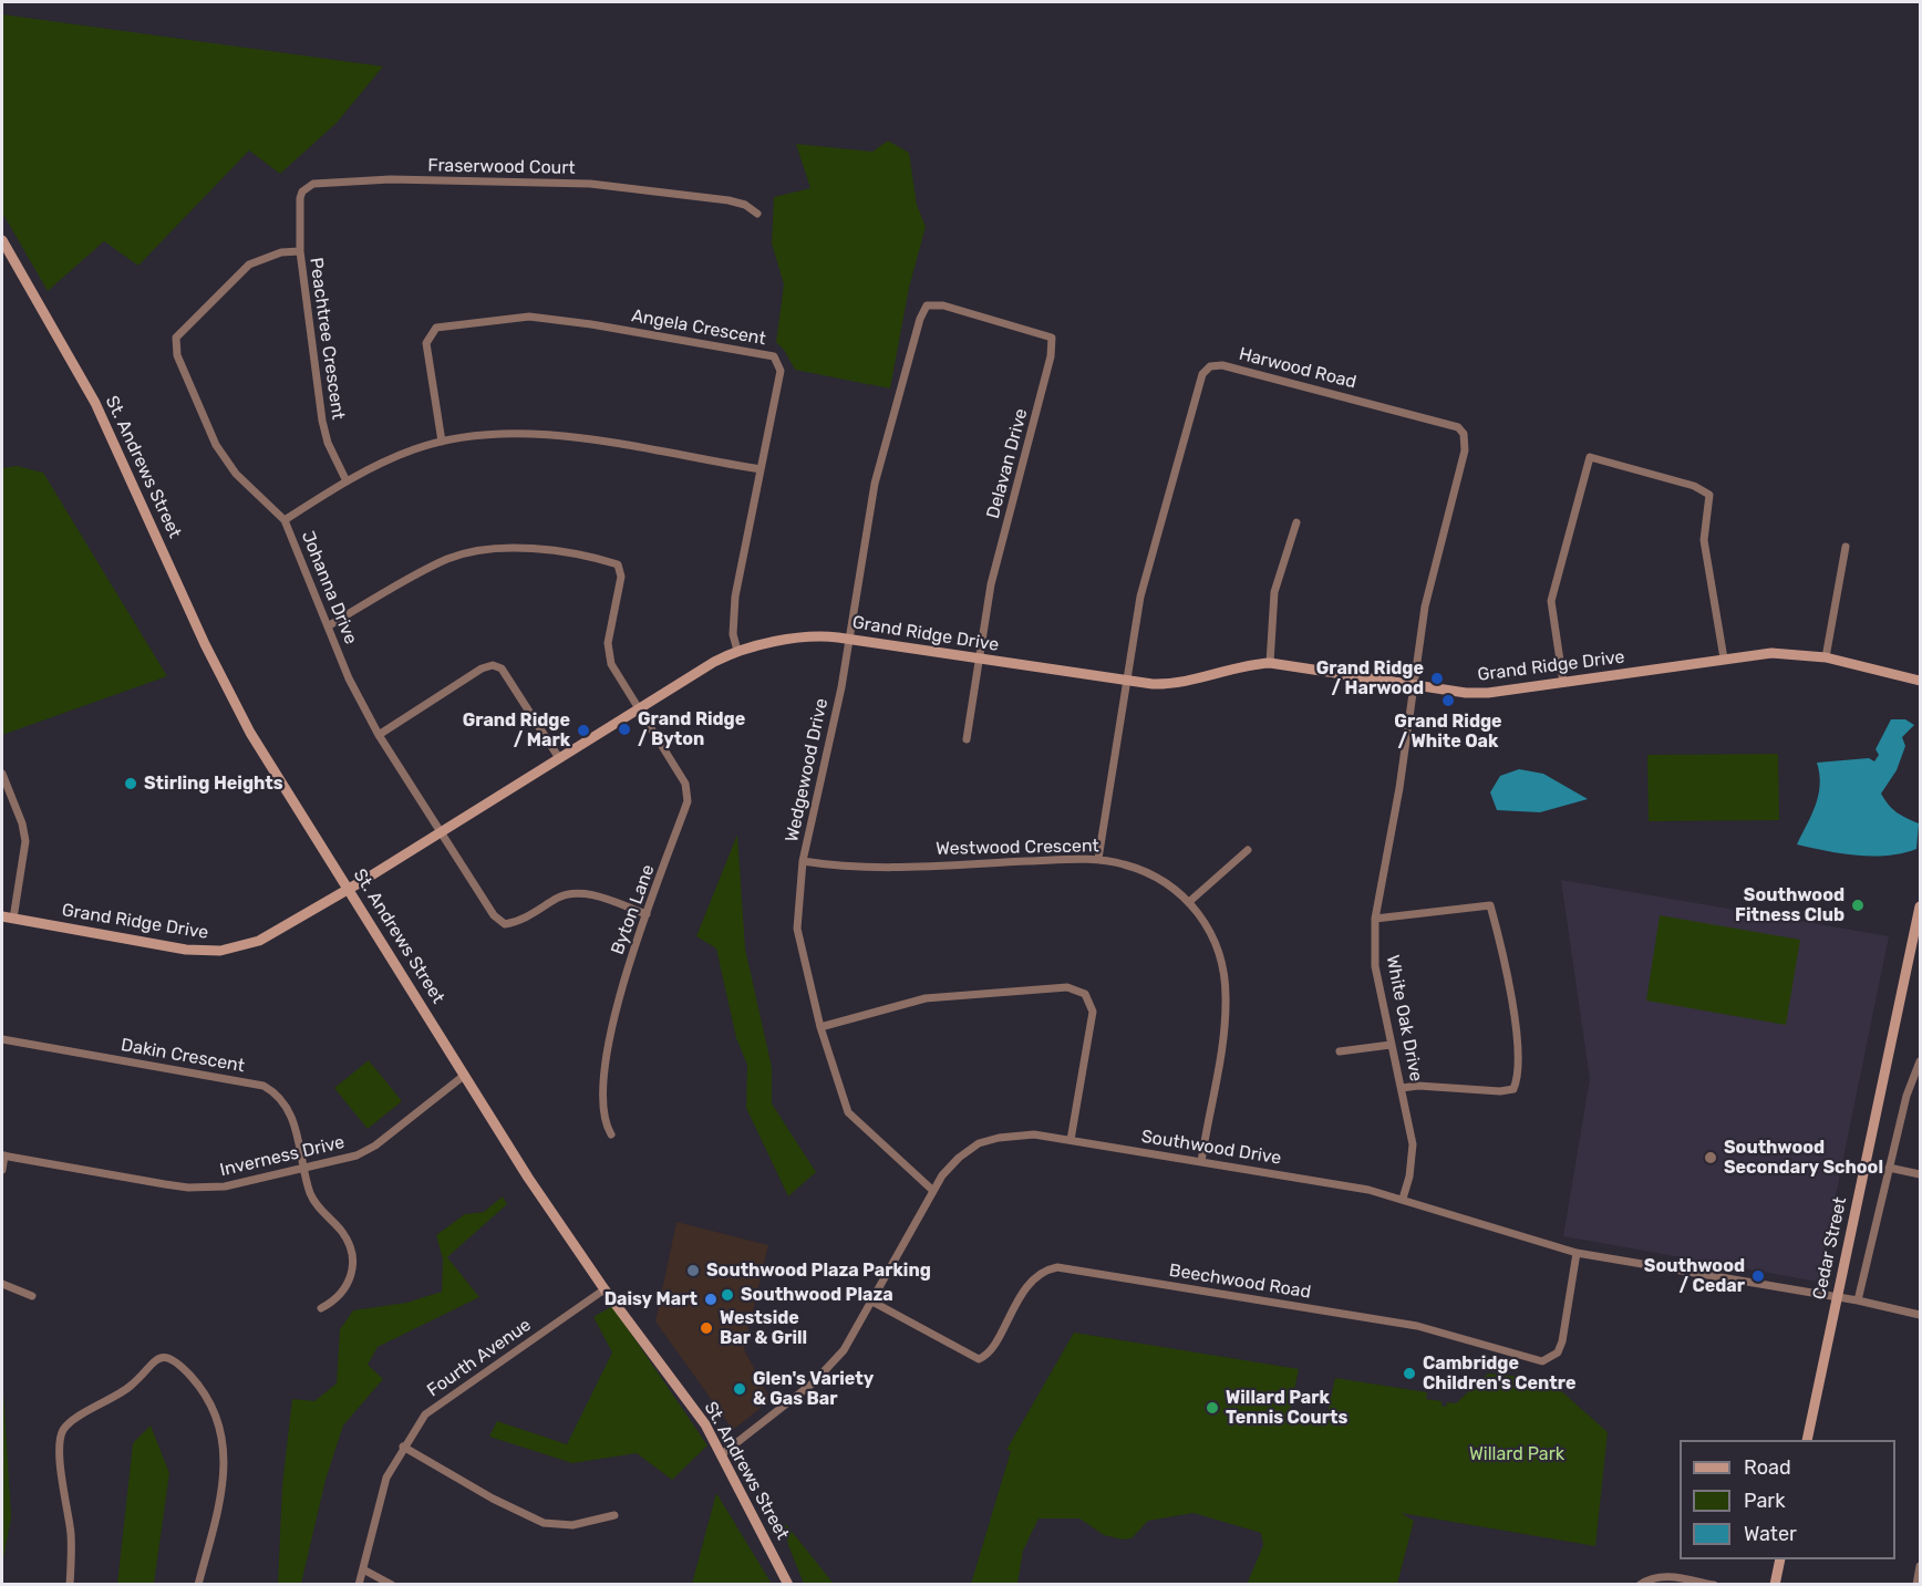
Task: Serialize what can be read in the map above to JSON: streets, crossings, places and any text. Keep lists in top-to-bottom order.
{
  "streets": {
    "main road": ["St. Andrews Street", "Grand Ridge Drive", "Cedar Street"],
    "street": [
      "Fraserwood Court",
      "Angela Crescent",
      "Peachtree Crescent",
      "Harwood Road",
      "Delavan Drive",
      "Johanna Drive",
      "Wedgewood Drive",
      "Westwood Crescent",
      "Byton Lane",
      "White Oak Drive",
      "Dakin Crescent",
      "Southwood Drive",
      "Inverness Drive",
      "Beechwood Road",
      "Fourth Avenue"
    ]
  },
  "crossings": [
    ["Fraserwood Court", "Peachtree Crescent"],
    ["Angela Crescent", "Johanna Drive"],
    ["Angela Crescent", "Grand Ridge Drive"],
    ["Peachtree Crescent", "Johanna Drive"],
    ["Harwood Road", "Grand Ridge Drive"],
    ["Harwood Road", "Westwood Crescent"],
    ["Harwood Road", "White Oak Drive"],
    ["Delavan Drive", "Grand Ridge Drive"],
    ["Delavan Drive", "Wedgewood Drive"],
    ["St. Andrews Street", "Grand Ridge Drive"],
    ["St. Andrews Street", "Southwood Drive"],
    ["St. Andrews Street", "Inverness Drive"],
    ["St. Andrews Street", "Fourth Avenue"],
    ["Johanna Drive", "Grand Ridge Drive"],
    ["Johanna Drive", "Byton Lane"],
    ["Grand Ridge Drive", "Wedgewood Drive"],
    ["Grand Ridge Drive", "Byton Lane"],
    ["Grand Ridge Drive", "White Oak Drive"],
    ["Wedgewood Drive", "Westwood Crescent"],
    ["Wedgewood Drive", "Southwood Drive"],
    ["Westwood Crescent", "Southwood Drive"],
    ["White Oak Drive", "Southwood Drive"],
    ["Dakin Crescent", "Inverness Drive"],
    ["Southwood Drive", "Cedar Street"],
    ["Southwood Drive", "Beechwood Road"]
  ],
  "parks": ["Willard Park"],
  "places": [
    "Grand Ridge / Harwood",
    "Grand Ridge / White Oak",
    "Grand Ridge / Byton",
    "Grand Ridge / Mark",
    "Stirling Heights",
    "Southwood Fitness Club",
    "Southwood Secondary School",
    "Southwood Plaza Parking",
    "Southwood / Cedar",
    "Southwood Plaza",
    "Daisy Mart",
    "Westside Bar & Grill",
    "Cambridge Children's Centre",
    "Glen's Variety & Gas Bar",
    "Willard Park Tennis Courts"
  ],
  "legend": ["Road", "Park", "Water"]
}
